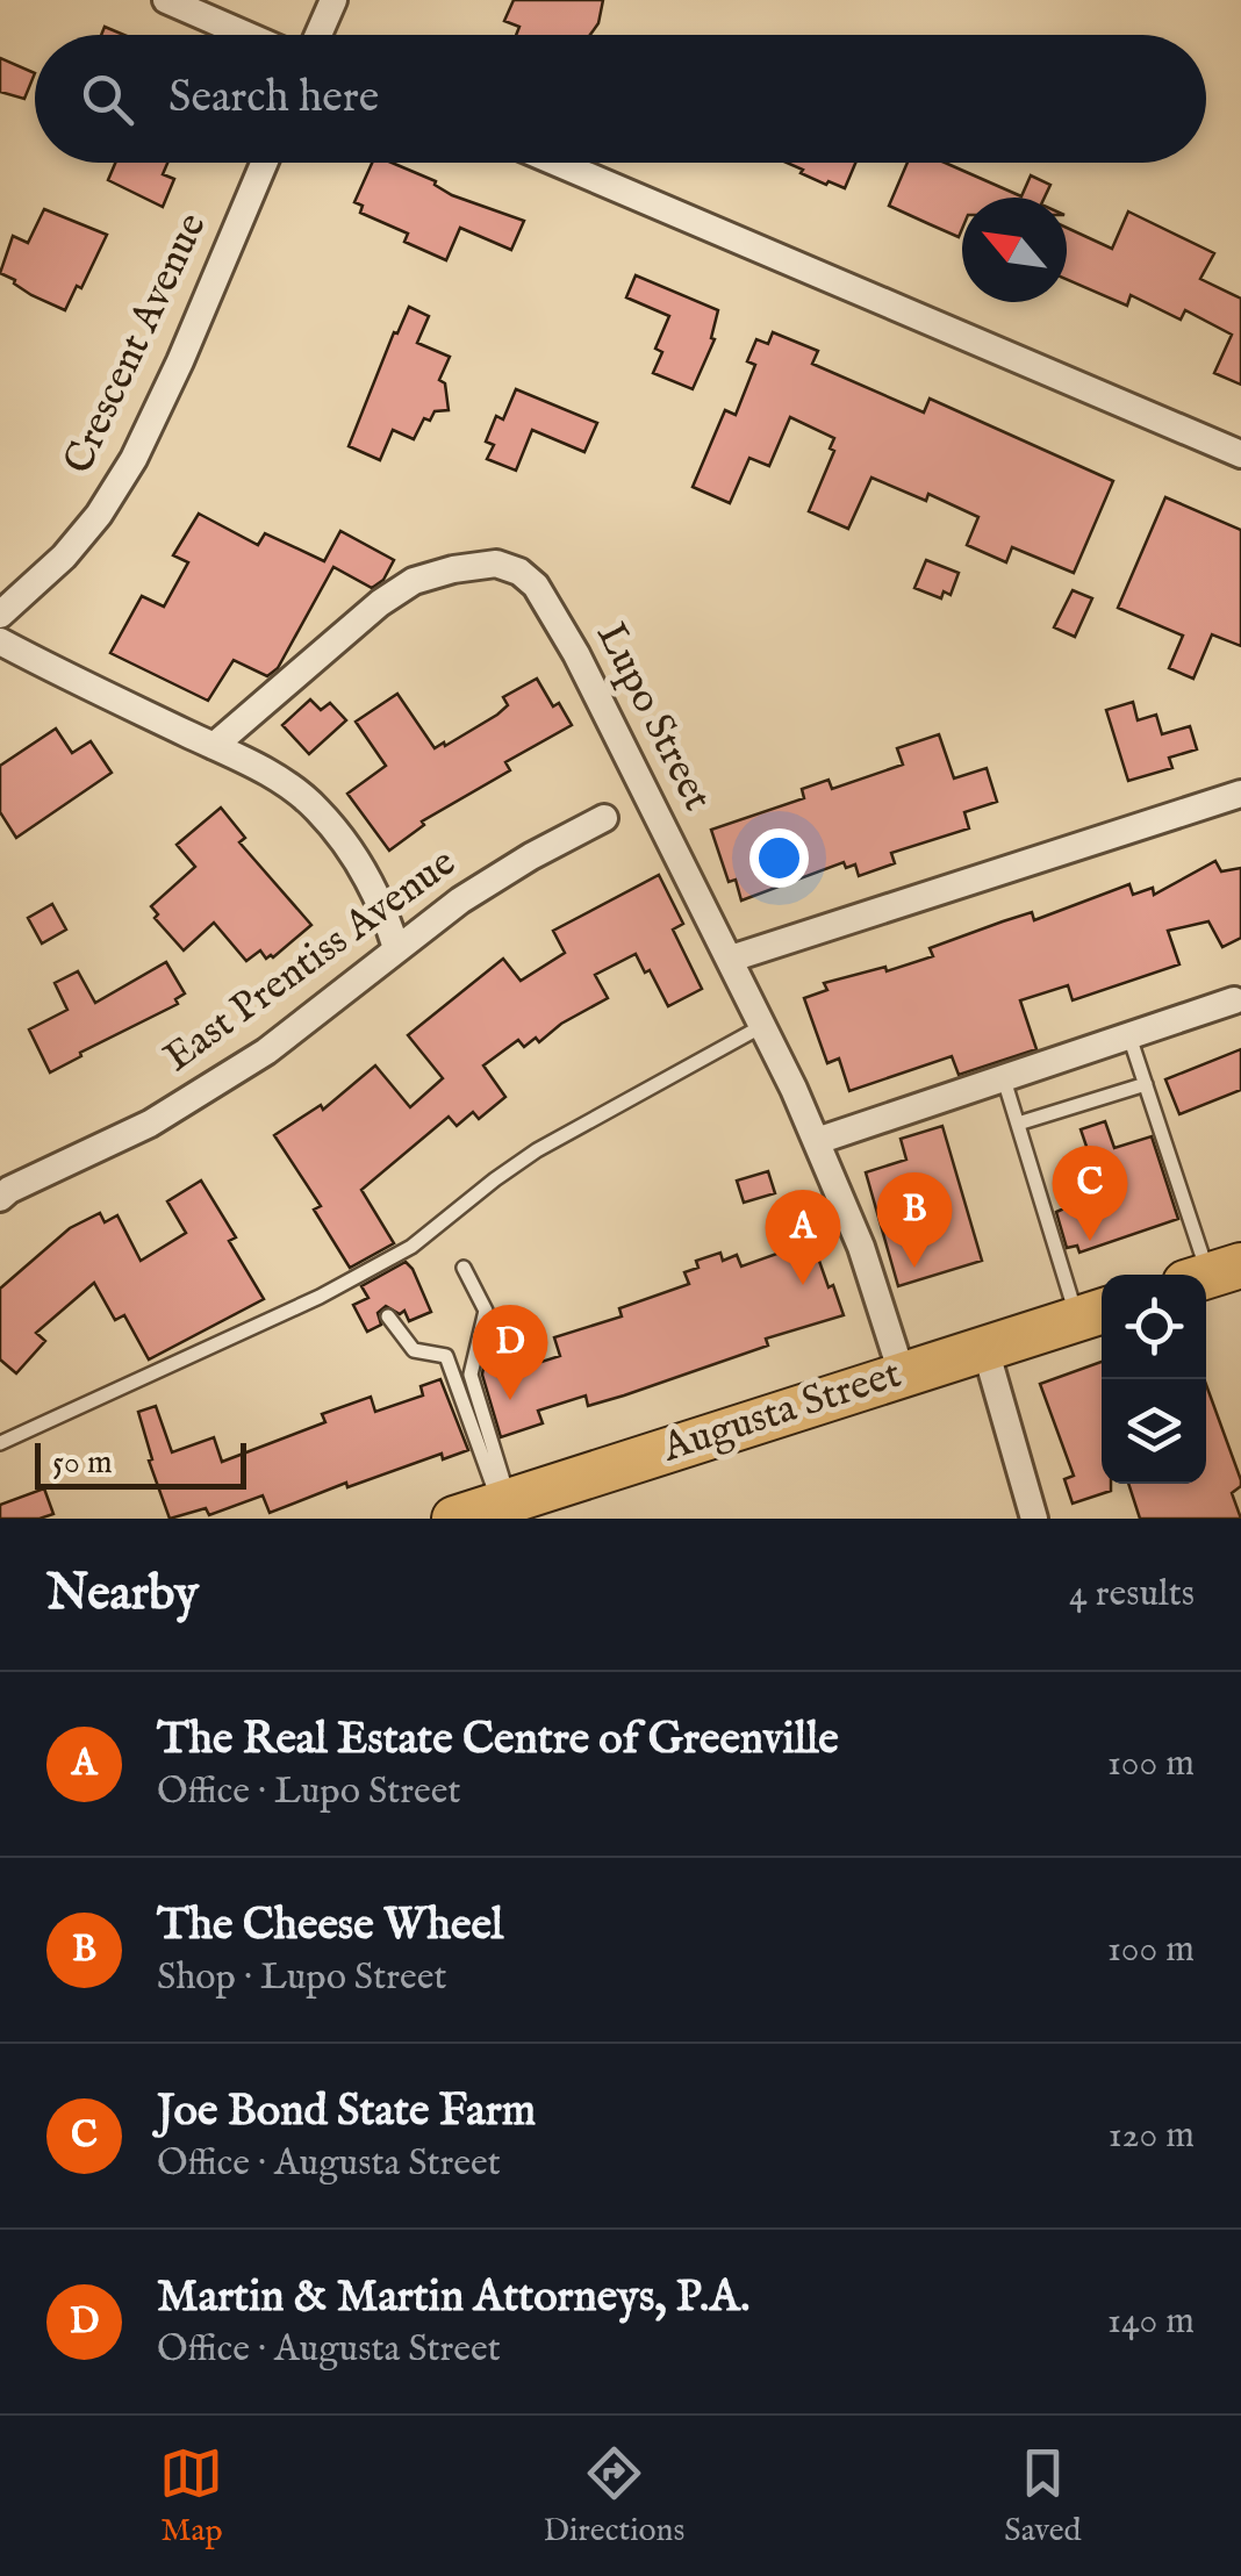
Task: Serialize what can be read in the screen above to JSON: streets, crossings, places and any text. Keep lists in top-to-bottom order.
{
  "streets": {
    "main road": ["Augusta Street"],
    "street": ["Crescent Avenue", "Lupo Street", "East Prentiss Avenue"]
  },
  "crossings": [
    ["Lupo Street", "Augusta Street"]
  ],
  "scale_bar": "50 m",
  "north": "top left",
  "page": {
    "search": "Search here",
    "pins": [
      "C",
      "B",
      "A",
      "D"
    ],
    "scale": "50 m",
    "heading": ["Nearby", "4 results"],
    "list": [
      {
        "mark": "A",
        "name": "The Real Estate Centre of Greenville",
        "note": "Office · Lupo Street",
        "value": "100 m"
      },
      {
        "mark": "B",
        "name": "The Cheese Wheel",
        "note": "Shop · Lupo Street",
        "value": "100 m"
      },
      {
        "mark": "C",
        "name": "Joe Bond State Farm",
        "note": "Office · Augusta Street",
        "value": "120 m"
      },
      {
        "mark": "D",
        "name": "Martin & Martin Attorneys, P.A.",
        "note": "Office · Augusta Street",
        "value": "140 m"
      }
    ],
    "nav": ["Map", "Directions", "Saved"]
  }
}
